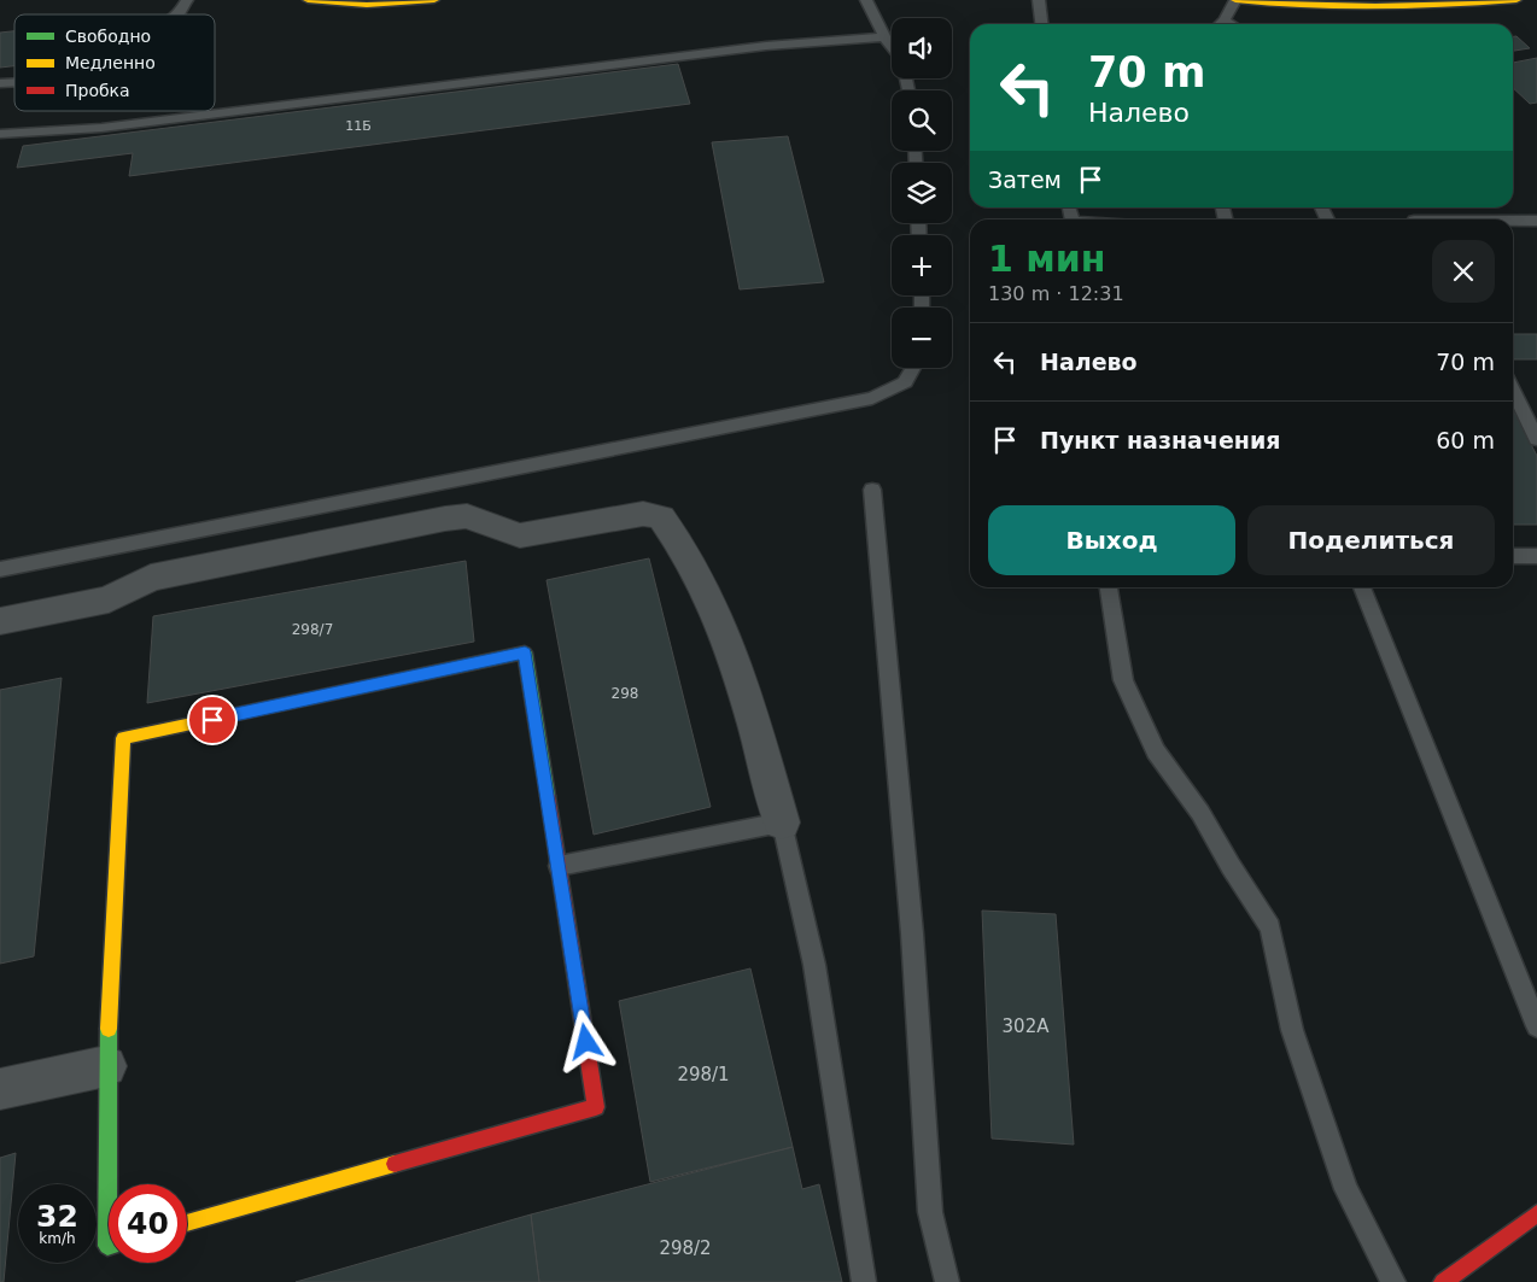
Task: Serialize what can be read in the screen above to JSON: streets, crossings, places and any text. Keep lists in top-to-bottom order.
{
  "house_numbers": [
    "11Б",
    "298/7",
    "298",
    "302А",
    "298/1",
    "298/2"
  ],
  "legend": ["Свободно", "Медленно", "Пробка"],
  "page": {
    "map_buttons": ["+", "−"],
    "turn": ["70 m", "Налево"],
    "then": "Затем",
    "heading": ["1 мин", "130 m · 12:31"],
    "list": [
      {
        "name": "Налево",
        "value": "70 m"
      },
      {
        "name": "Пункт назначения",
        "value": "60 m"
      }
    ],
    "buttons": ["Выход", "Поделиться"],
    "speed": "32 km/h",
    "limit": "40"
  }
}
